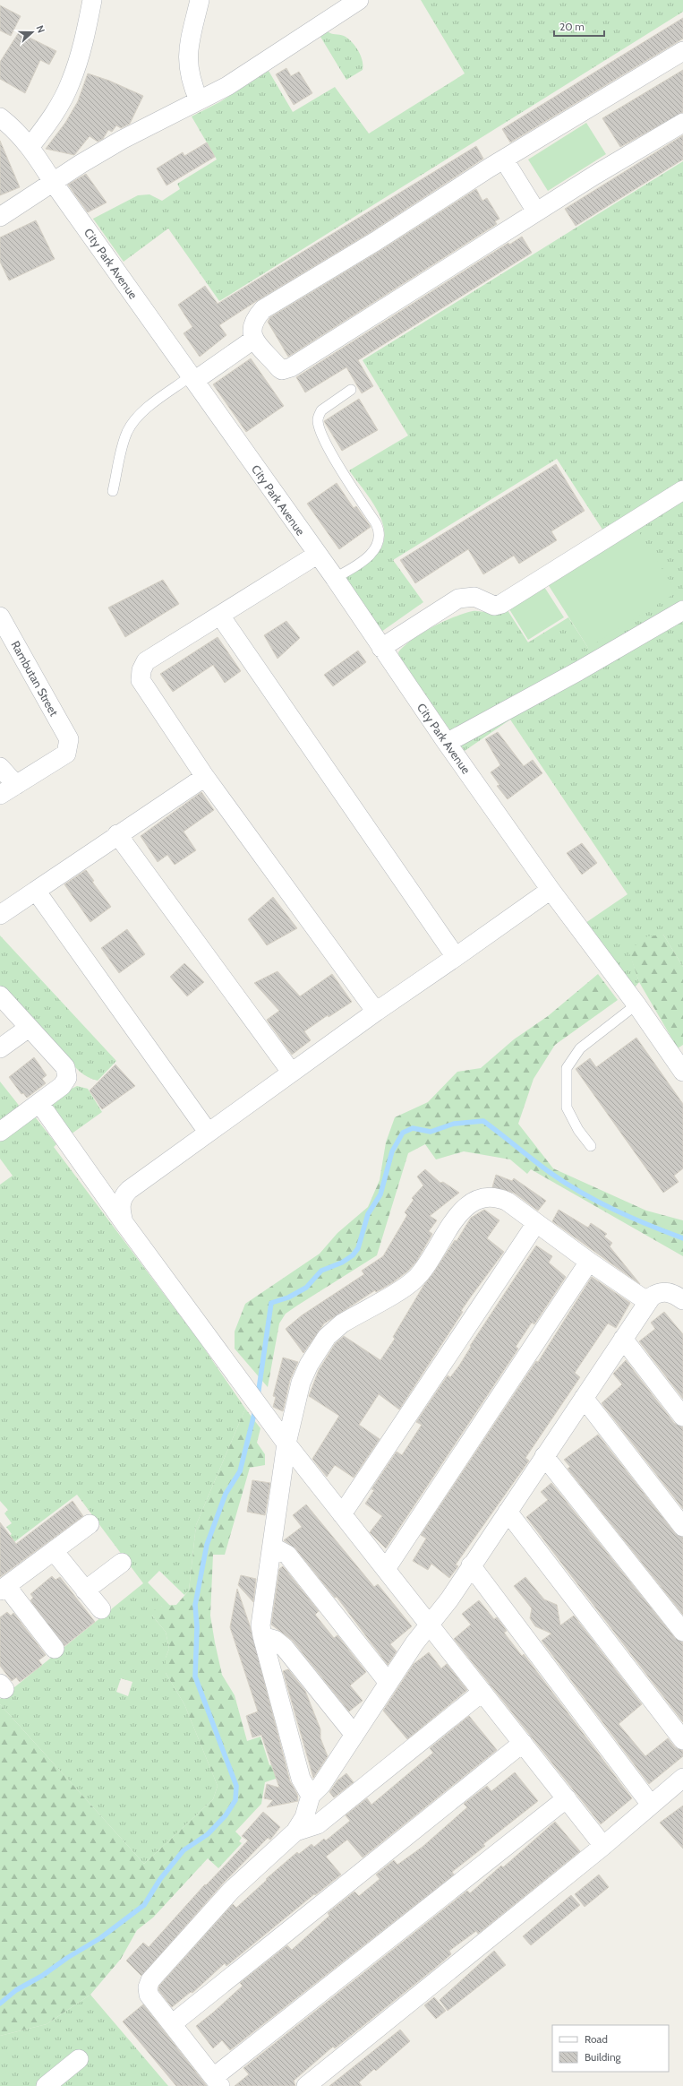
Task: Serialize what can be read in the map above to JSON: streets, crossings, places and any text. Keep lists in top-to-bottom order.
{
  "streets": {
    "street": ["City Park Avenue", "Rambutan Street"]
  },
  "legend": ["Road", "Building"],
  "scale_bar": "20 m",
  "north": "right"
}
